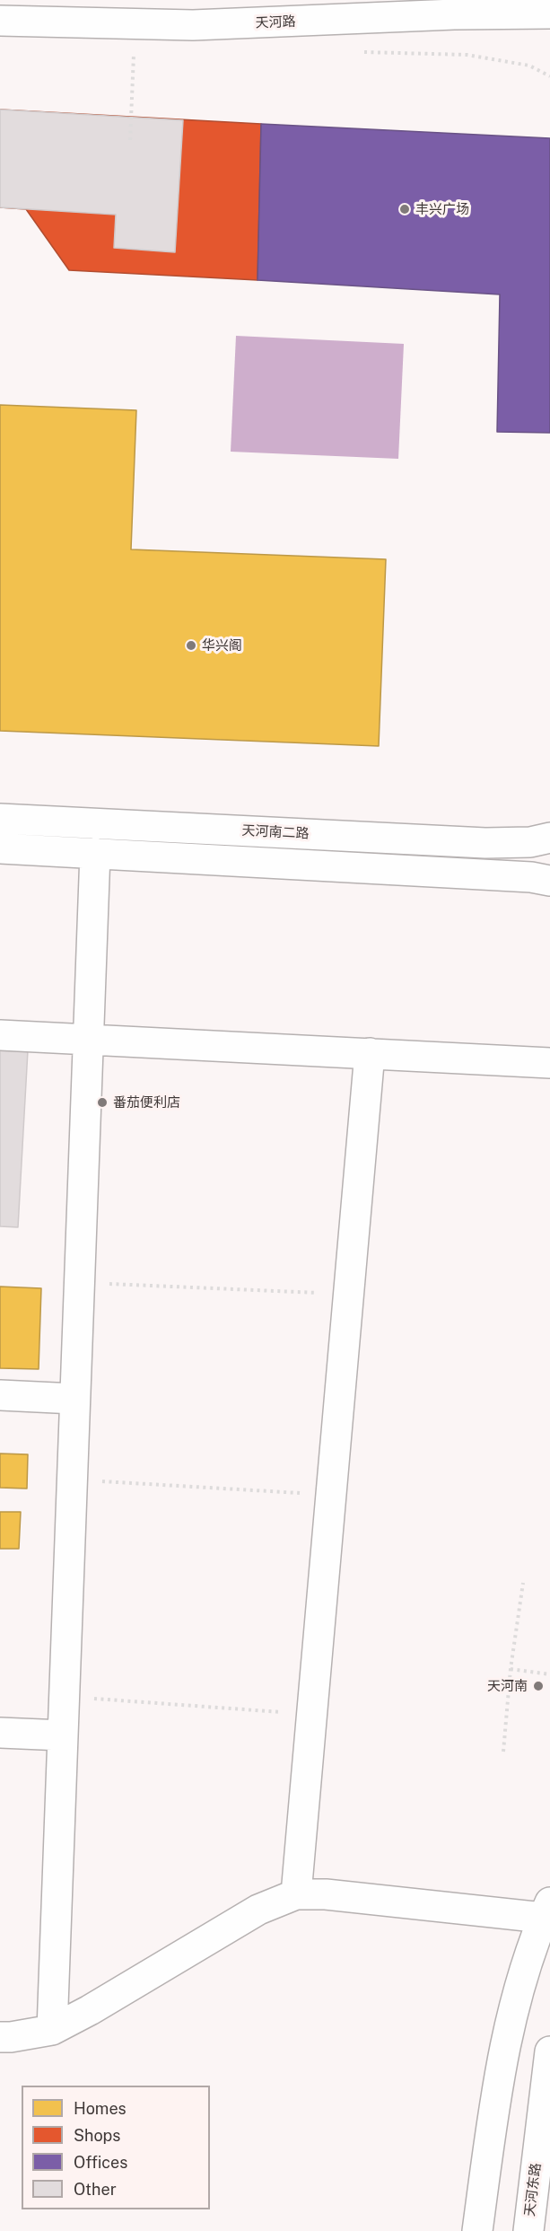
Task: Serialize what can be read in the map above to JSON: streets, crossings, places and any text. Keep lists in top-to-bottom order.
{
  "streets": {
    "main road": ["天河路", "天河南二路", "天河东路"]
  },
  "places": [
    "丰兴广场",
    "华兴阁",
    "番茄便利店",
    "天河南"
  ],
  "legend": [
    "Homes",
    "Shops",
    "Offices",
    "Other"
  ]
}
